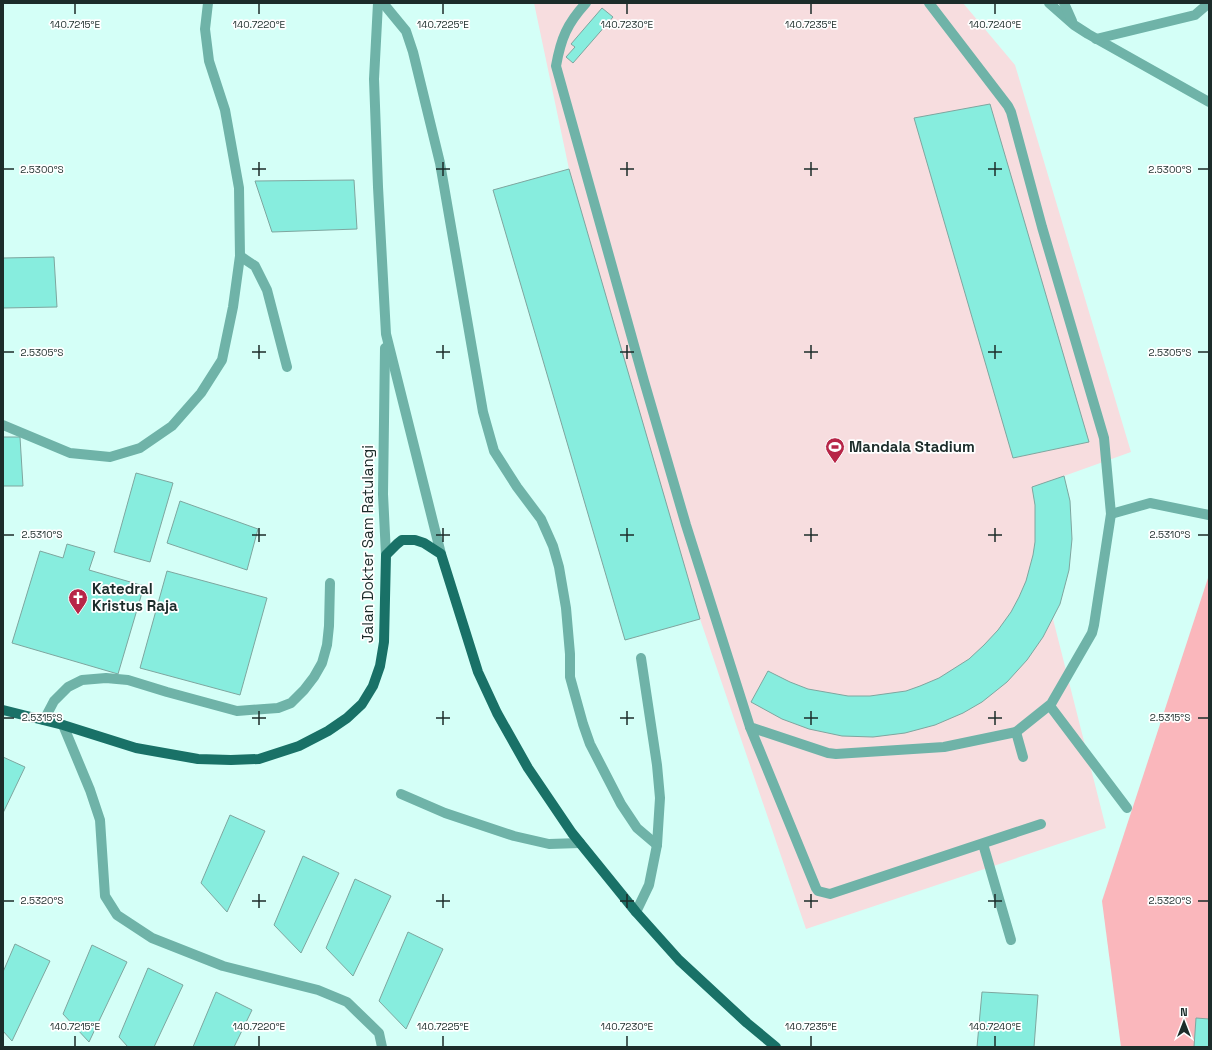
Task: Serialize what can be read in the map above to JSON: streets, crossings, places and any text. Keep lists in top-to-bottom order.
{
  "streets": {
    "main road": ["Jalan Dokter Sam Ratulangi"]
  },
  "places": {
    "sports": ["Mandala Stadium"],
    "church": ["Katedral Kristus Raja"]
  },
  "north": "top",
  "coordinates": [
    "140.7215°E",
    "140.7220°E",
    "140.7225°E",
    "140.7230°E",
    "140.7235°E",
    "140.7240°E",
    "2.5300°S",
    "2.5305°S",
    "2.5310°S",
    "2.5315°S",
    "2.5320°S"
  ]
}
